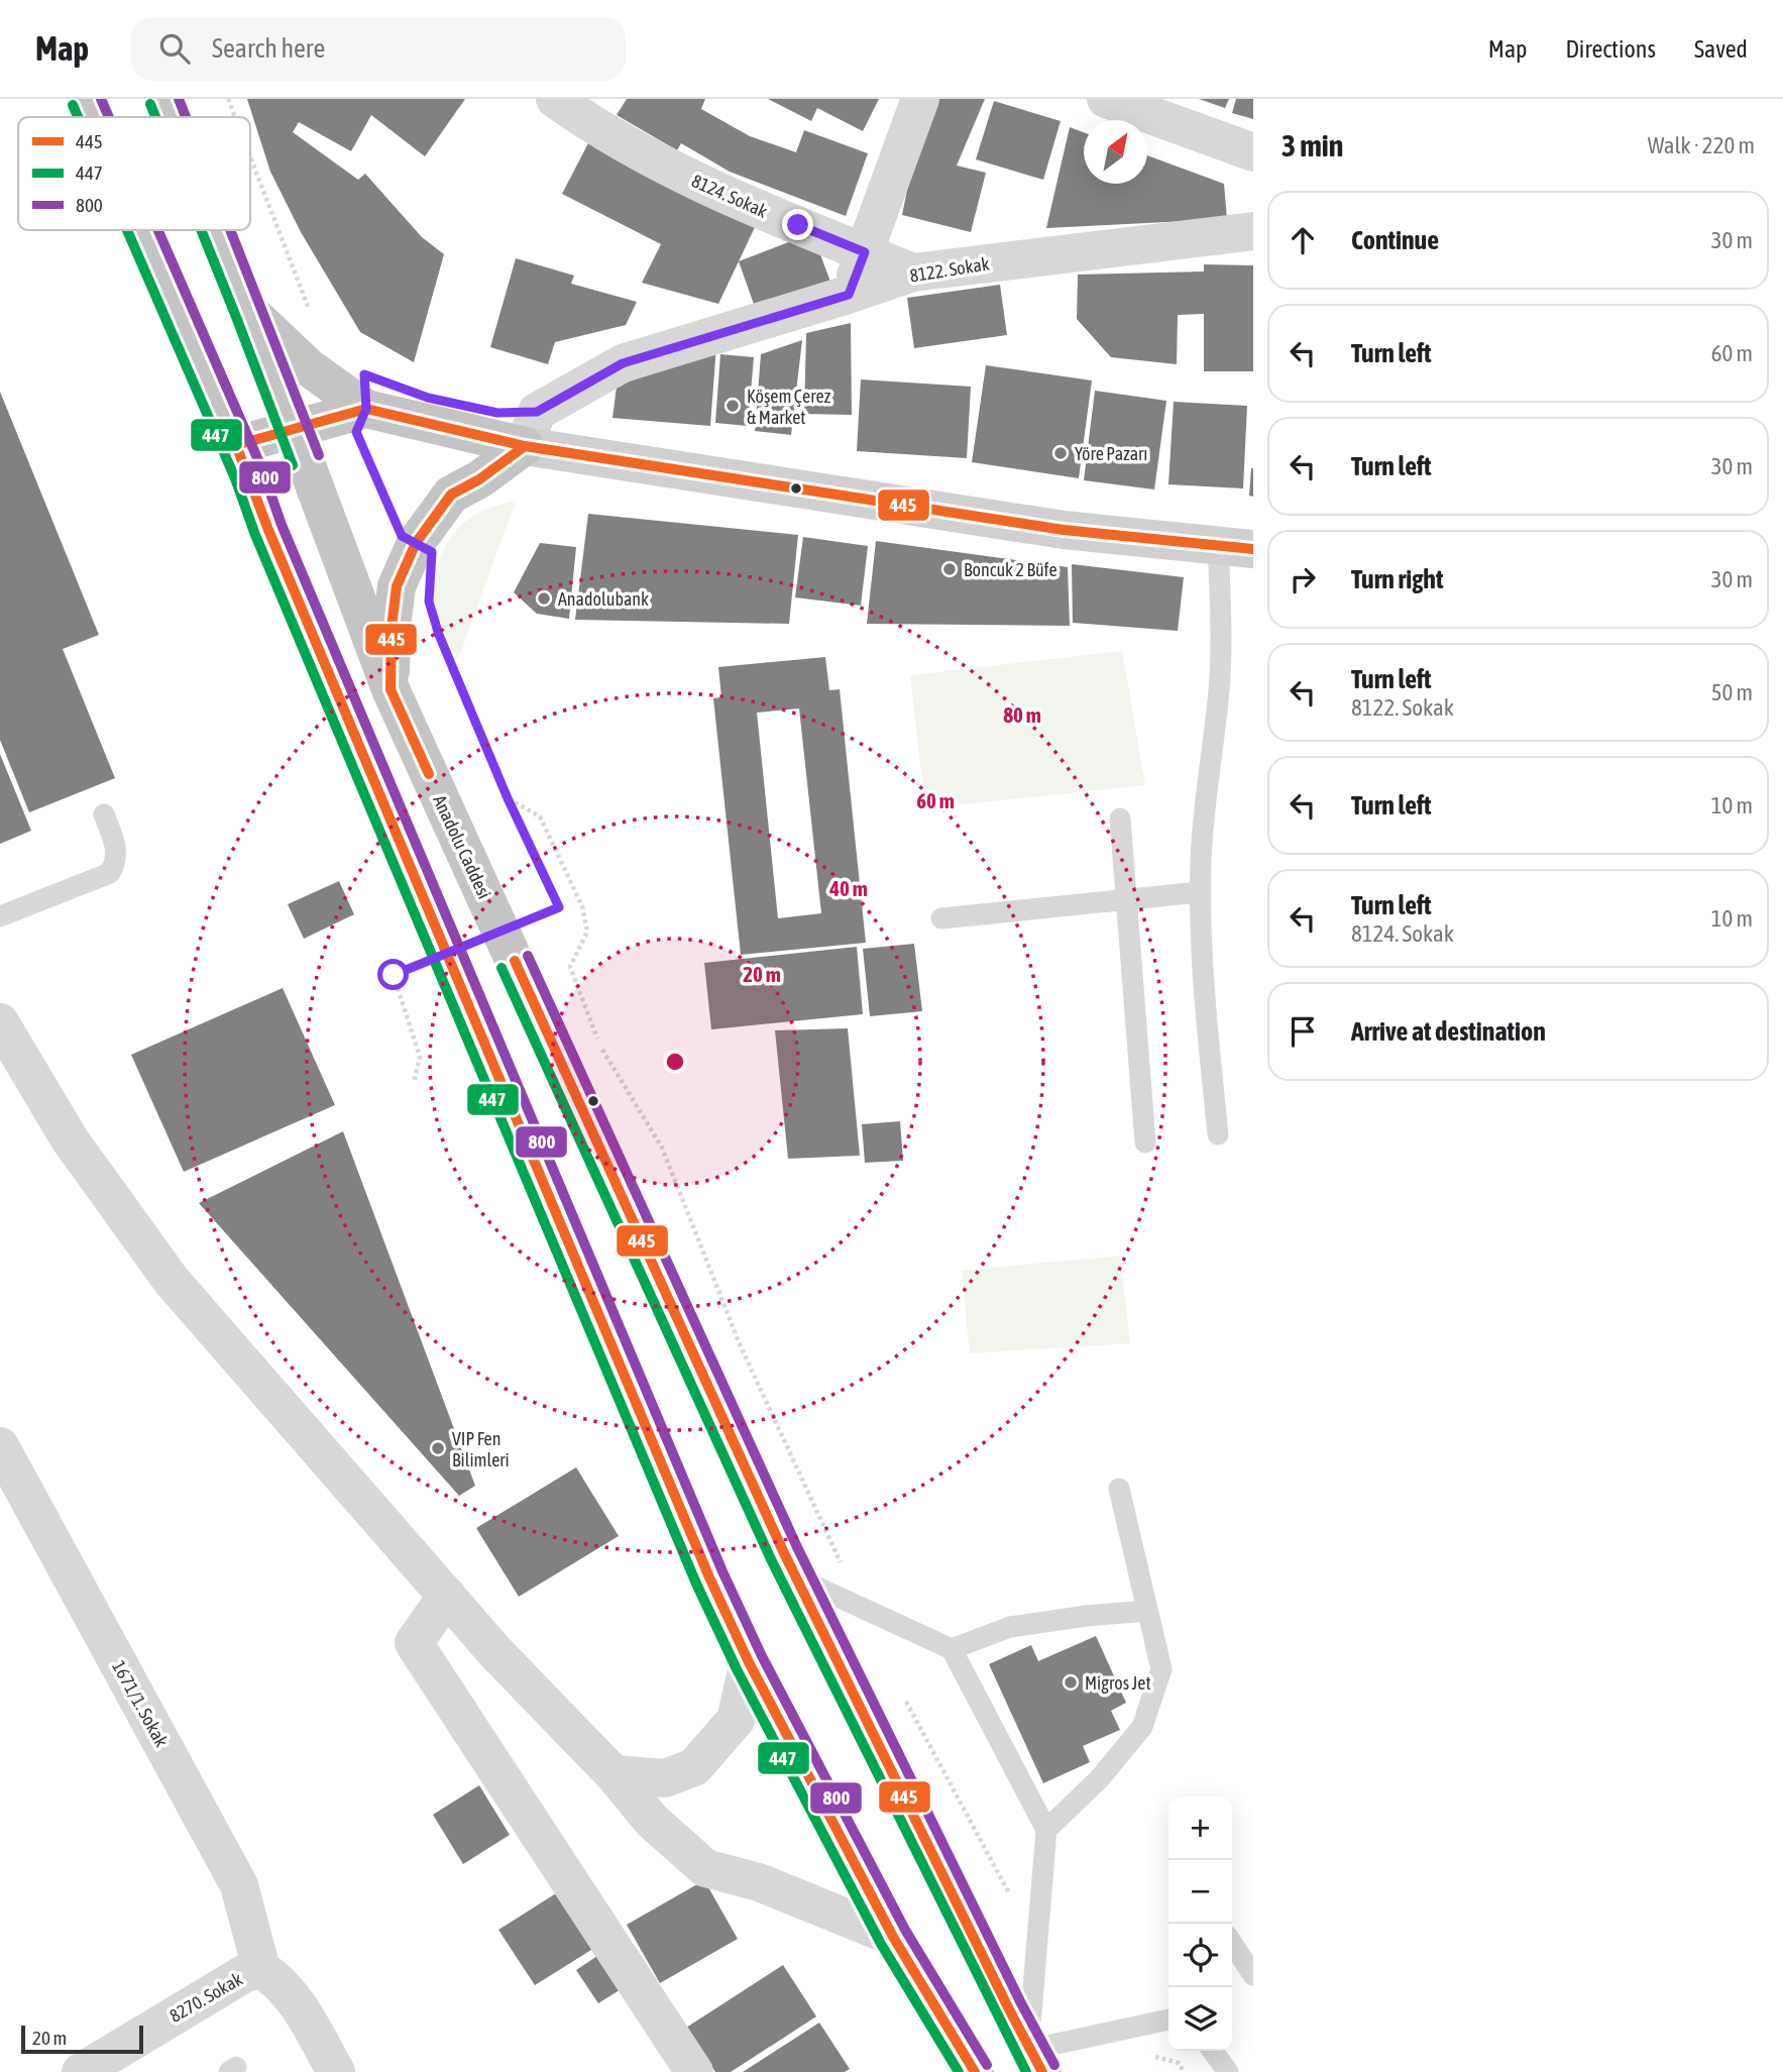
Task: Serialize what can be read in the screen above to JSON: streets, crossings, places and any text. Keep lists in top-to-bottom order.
{
  "streets": {
    "highway": ["Anadolu Caddesi"],
    "street": [
      "8124. Sokak",
      "8122. Sokak",
      "1671/1. Sokak",
      "8270. Sokak"
    ]
  },
  "crossings": [
    ["8124. Sokak", "8122. Sokak"],
    ["1671/1. Sokak", "8270. Sokak"]
  ],
  "places": [
    "Köşem Çerez & Market",
    "Yöre Pazarı",
    "Boncuk 2 Büfe",
    "Anadolubank",
    "VIP Fen Bilimleri",
    "Migros Jet"
  ],
  "lines": ["transit line 800", "transit line 447", "transit line 445"],
  "legend": ["445", "447", "800"],
  "scale_bar": "20 m",
  "north": "top right",
  "page": {
    "header": "Map",
    "search": "Search here",
    "nav": ["Map", "Directions", "Saved"],
    "heading": ["3 min", "Walk · 220 m"],
    "list": [
      ["Continue", "30 m"],
      ["Turn left", "60 m"],
      ["Turn left", "30 m"],
      ["Turn right", "30 m"],
      ["Turn left", "8122. Sokak", "50 m"],
      ["Turn left", "10 m"],
      ["Turn left", "8124. Sokak", "10 m"],
      "Arrive at destination"
    ],
    "map_buttons": ["+", "−"],
    "scale": "20 m"
  },
  "rings": [
    "80 m",
    "60 m",
    "40 m",
    "20 m"
  ]
}
